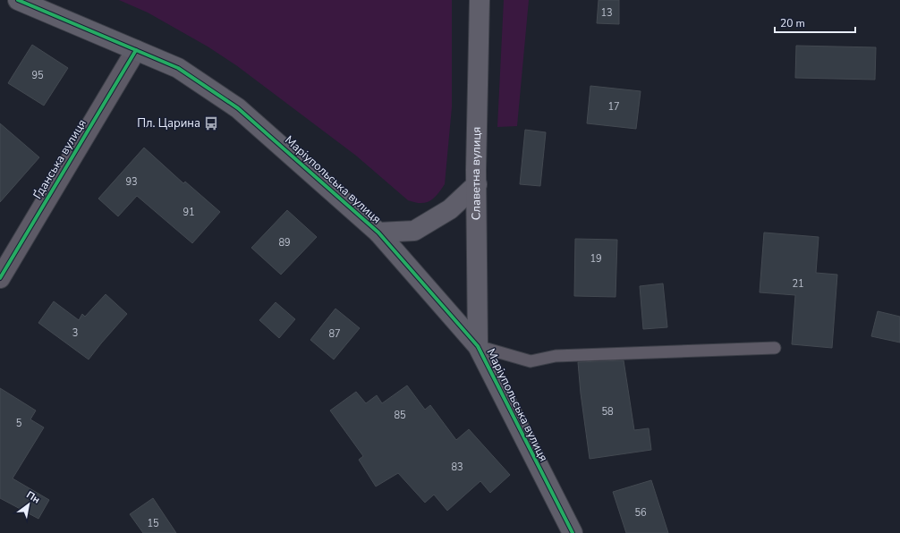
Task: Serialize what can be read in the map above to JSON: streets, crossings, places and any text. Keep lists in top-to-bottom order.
{
  "streets": {
    "street": ["Ґданська вулиця", "Славетна вулиця", "Маріупольська вулиця"]
  },
  "crossings": [
    ["Ґданська вулиця", "Маріупольська вулиця"],
    ["Славетна вулиця", "Маріупольська вулиця"]
  ],
  "places": {
    "bus stop": ["Пл. Царина"]
  },
  "house_numbers": [
    "13",
    "95",
    "17",
    "93",
    "91",
    "89",
    "19",
    "21",
    "3",
    "87",
    "58",
    "85",
    "5",
    "83",
    "56",
    "15"
  ],
  "scale_bar": "20 m",
  "north": "top right"
}
